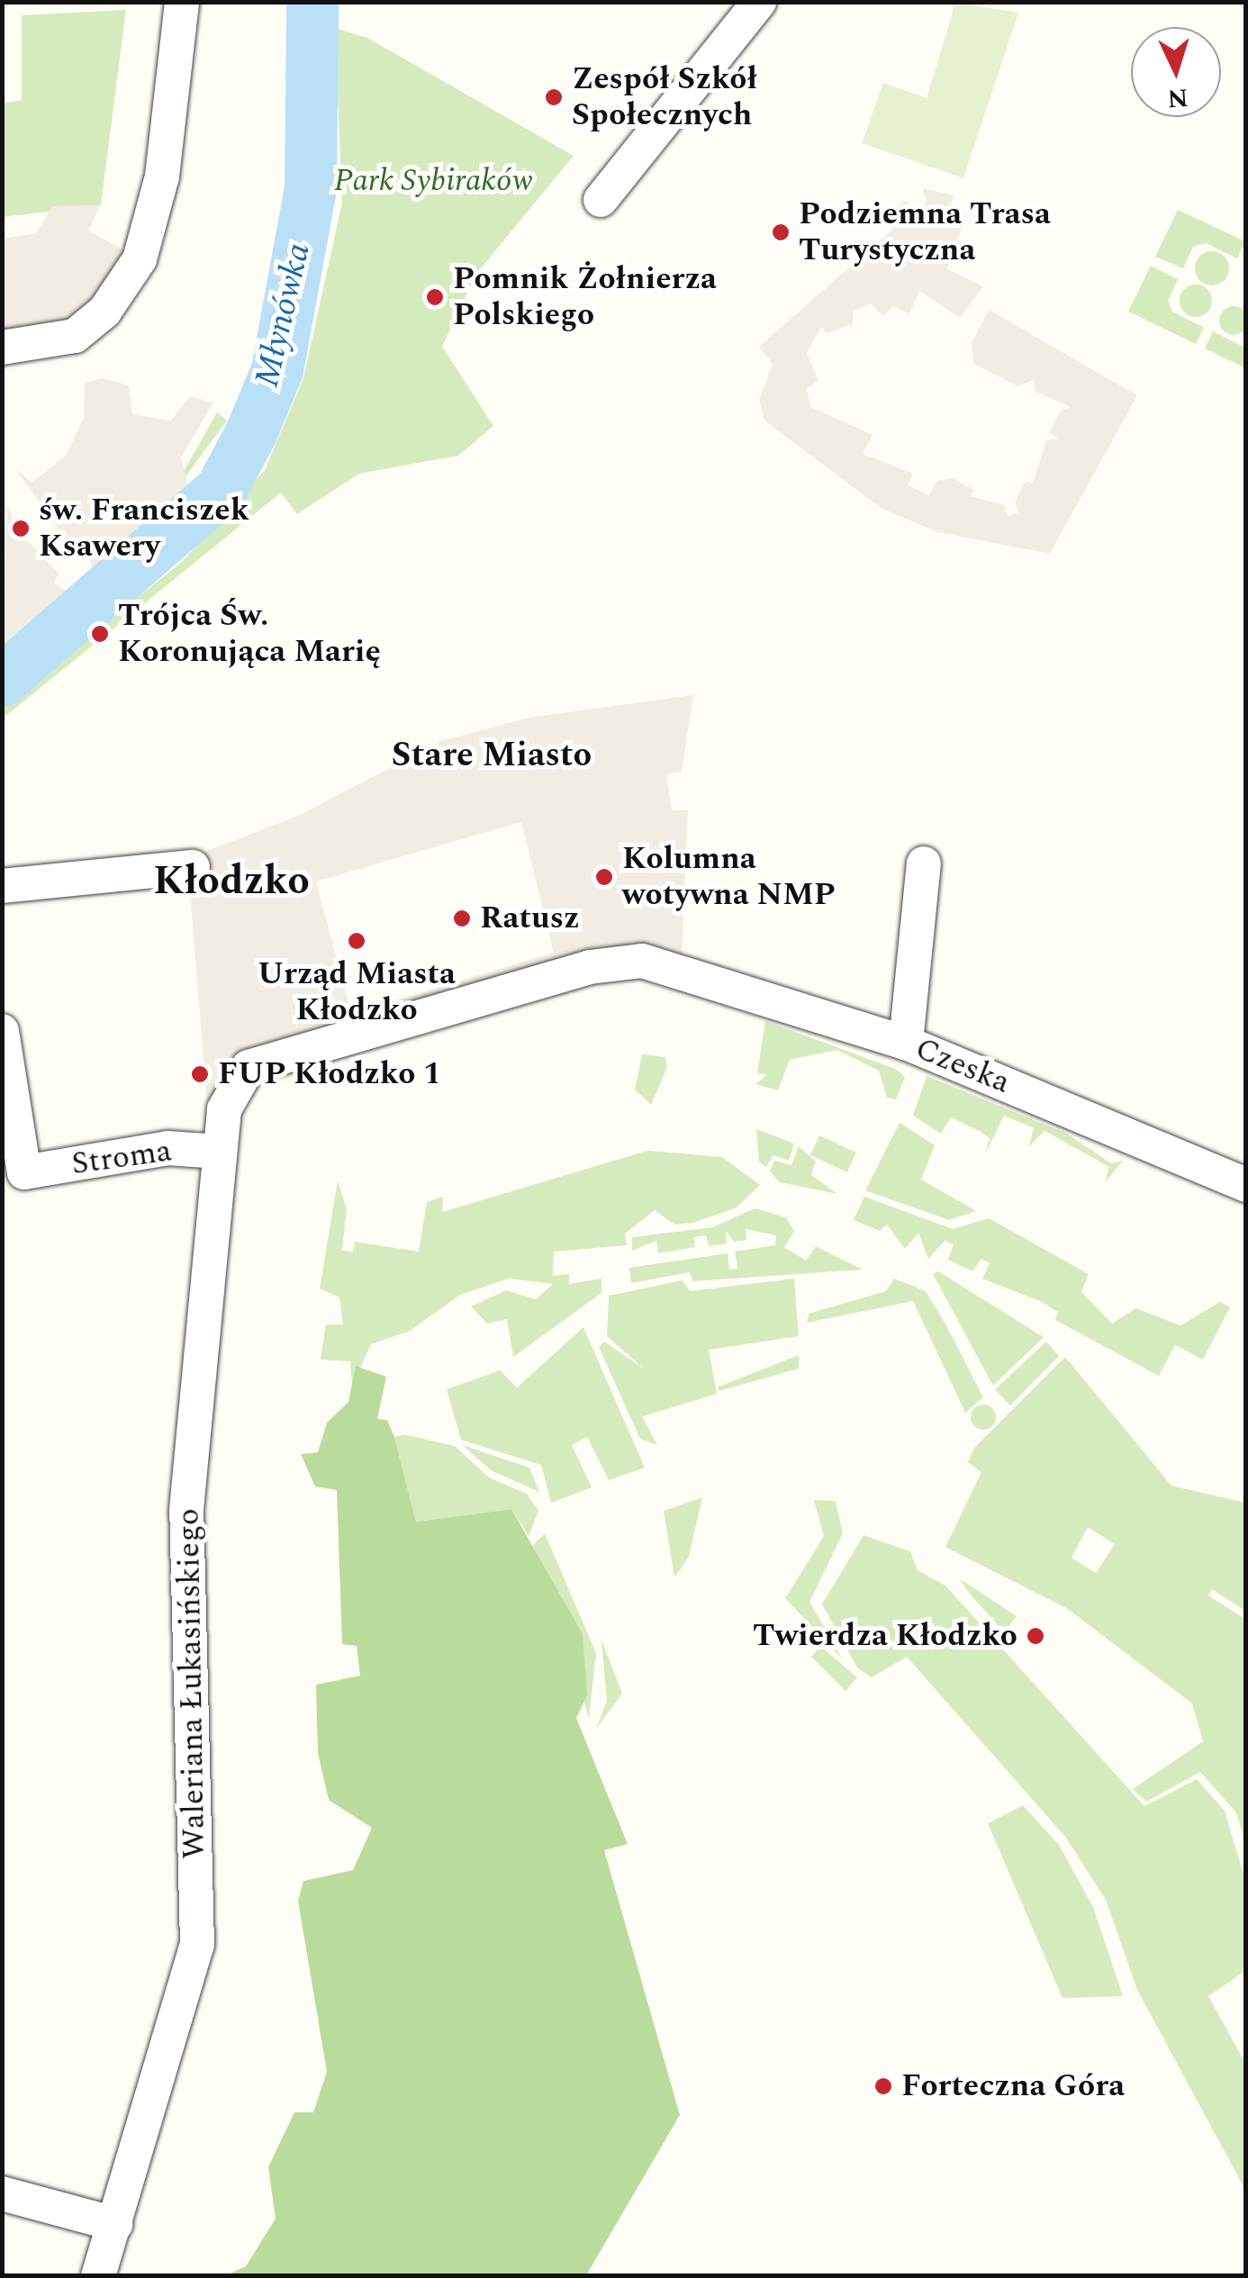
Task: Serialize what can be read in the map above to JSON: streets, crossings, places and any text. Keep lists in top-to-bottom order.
{
  "streets": {
    "street": ["Czeska", "Stroma", "Waleriana Łukasińskiego"]
  },
  "crossings": [
    ["Czeska", "Waleriana Łukasińskiego"],
    ["Stroma", "Waleriana Łukasińskiego"]
  ],
  "districts": ["Stare Miasto", "Kłodzko"],
  "water": ["Młynówka"],
  "parks": ["Park Sybiraków"],
  "places": [
    "Zespół Szkół Społecznych",
    "Podziemna Trasa Turystyczna",
    "Pomnik Żołnierza Polskiego",
    "św. Franciszek Ksawery",
    "Trójca Św. Koronująca Marię",
    "Kolumna wotywna NMP",
    "Ratusz",
    "Urząd Miasta Kłodzko",
    "FUP Kłodzko 1",
    "Twierdza Kłodzko",
    "Forteczna Góra"
  ],
  "north": "bottom"
}
